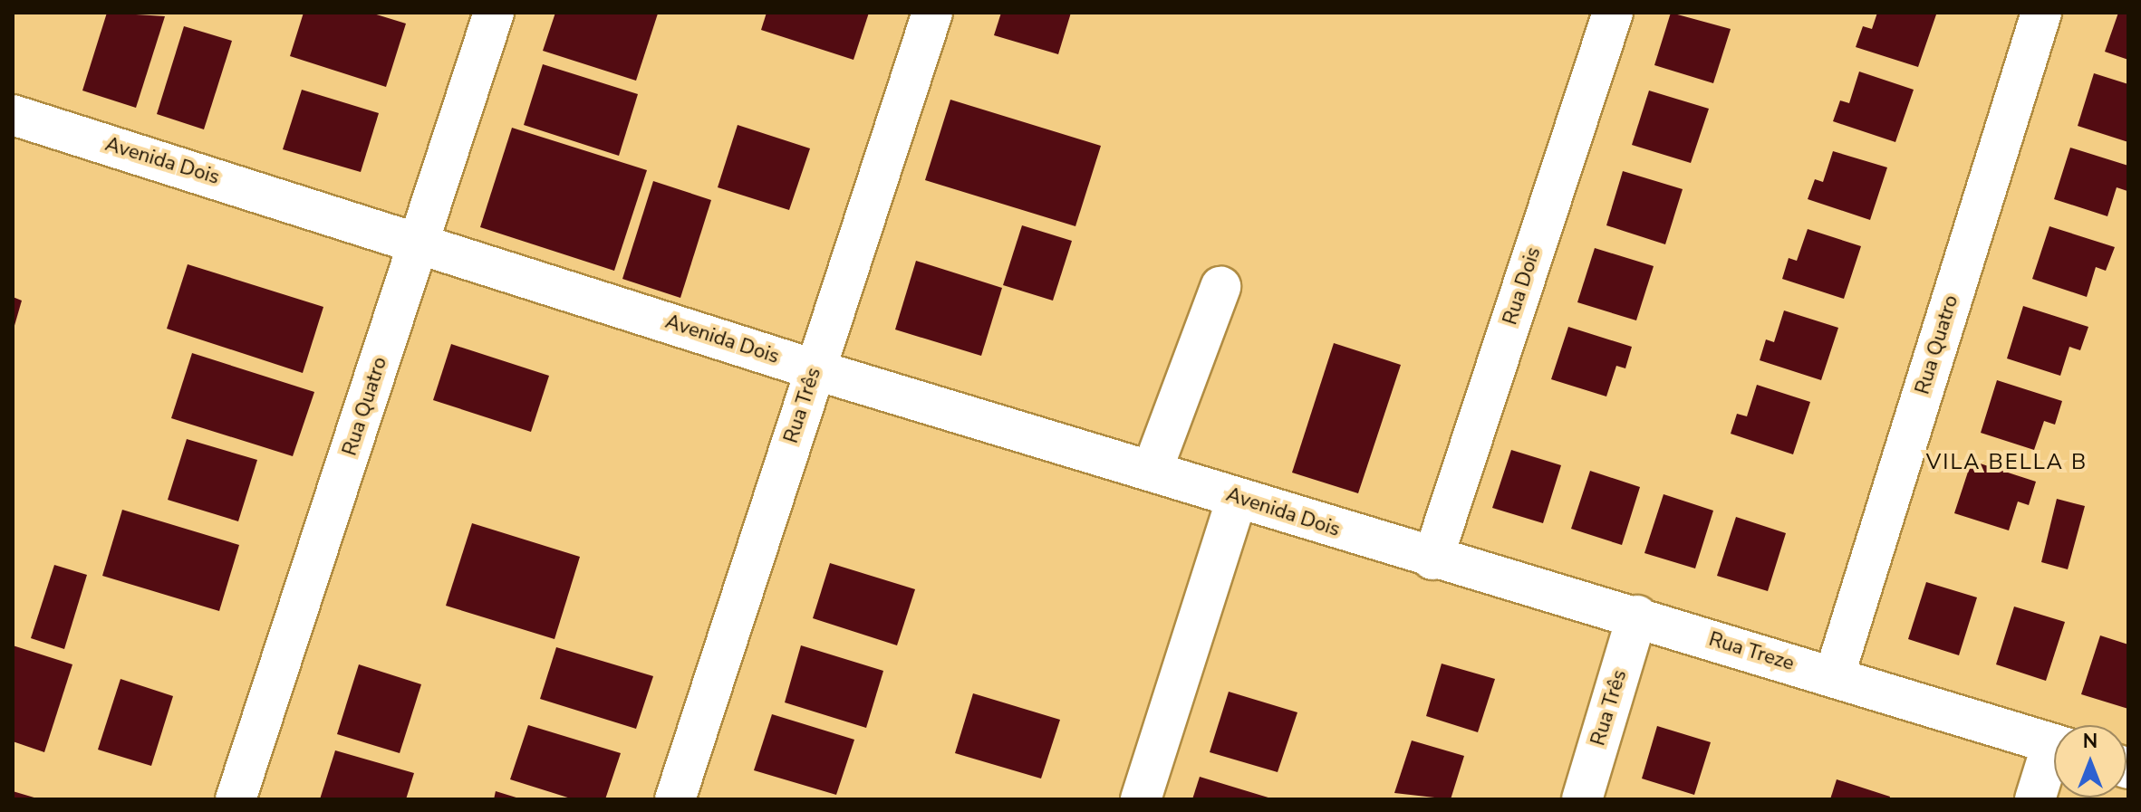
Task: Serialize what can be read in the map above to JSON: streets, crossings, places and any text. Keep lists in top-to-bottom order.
{
  "streets": {
    "street": [
      "Avenida Dois",
      "Rua Dois",
      "Rua Quatro",
      "Rua Três",
      "Rua Treze"
    ]
  },
  "crossings": [
    ["Avenida Dois", "Rua Dois"],
    ["Avenida Dois", "Rua Quatro"],
    ["Avenida Dois", "Rua Três"],
    ["Avenida Dois", "Rua Treze"],
    ["Rua Dois", "Rua Treze"],
    ["Rua Quatro", "Rua Treze"],
    ["Rua Três", "Rua Treze"]
  ],
  "districts": ["VILA BELLA B"],
  "north": "top"
}
